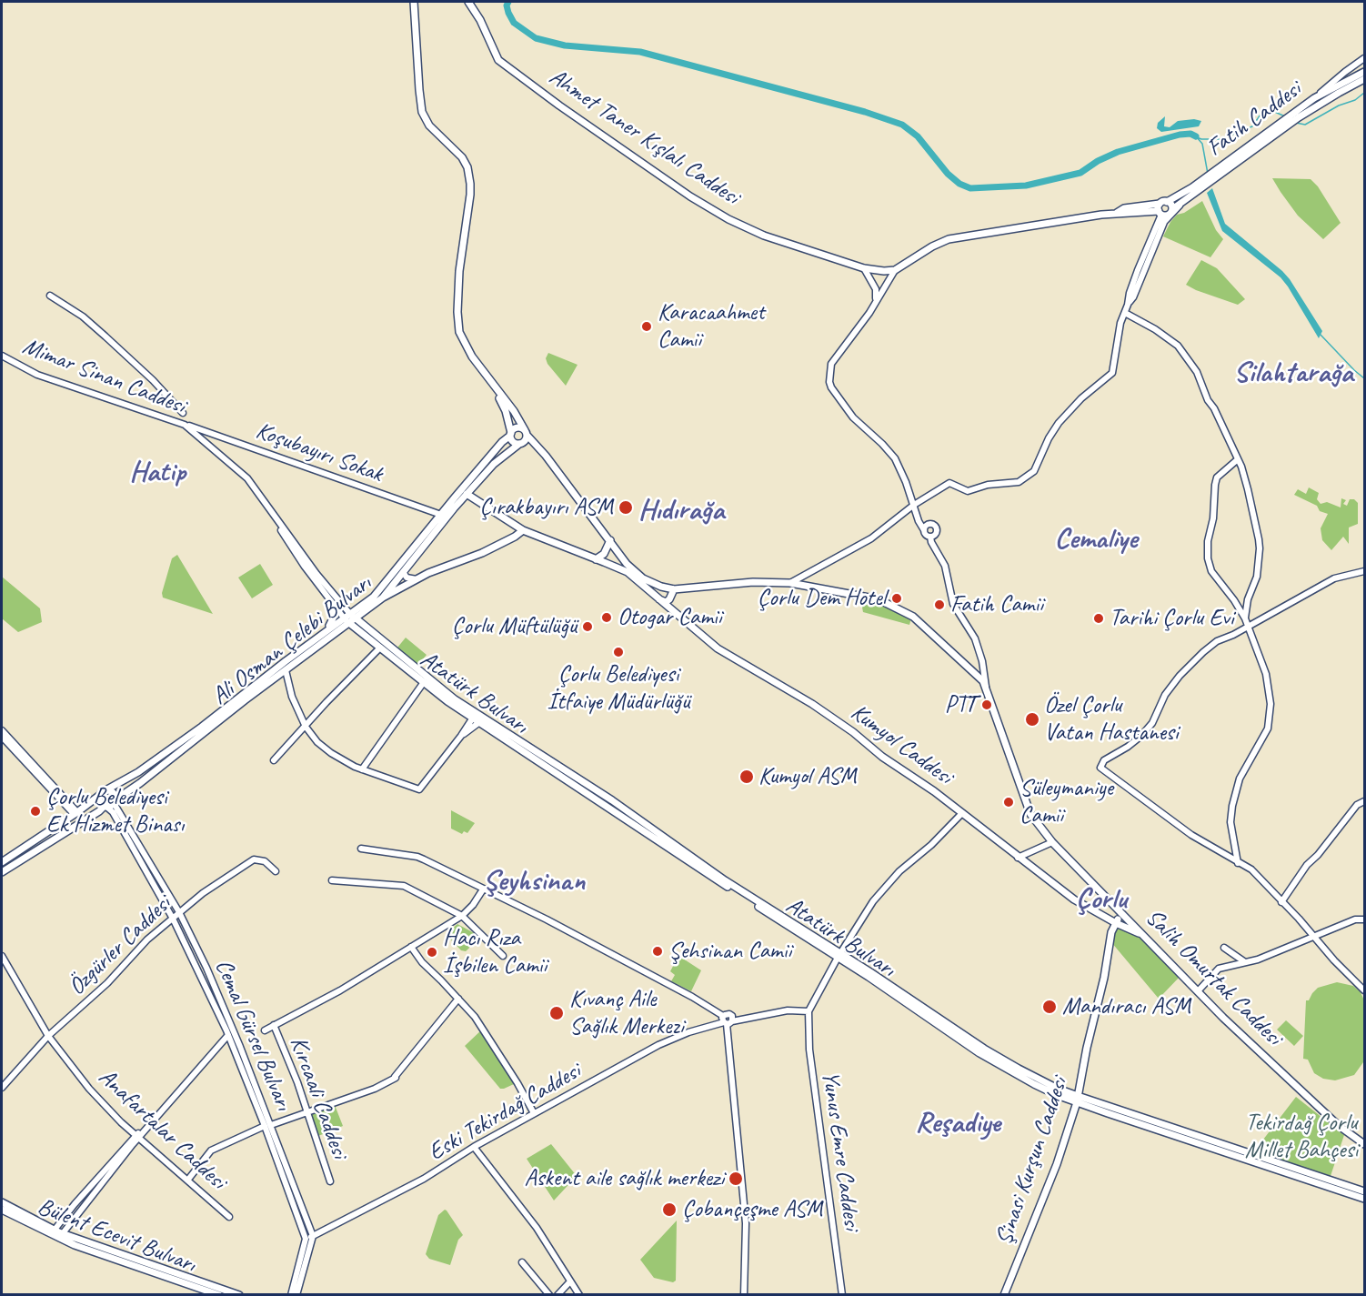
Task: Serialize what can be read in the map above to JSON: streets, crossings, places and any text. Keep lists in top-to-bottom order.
{
  "streets": {
    "main road": [
      "Fatih Caddesi",
      "Ahmet Taner Kışlalı Caddesi",
      "Ali Osman Çelebi Bulvarı",
      "Atatürk Bulvarı",
      "Kumyol Caddesi",
      "Salih Omurtak Caddesi",
      "Şinasi Kurşun Caddesi",
      "Bülent Ecevit Bulvarı"
    ],
    "street": [
      "Mimar Sinan Caddesi",
      "Koşubayırı Sokak",
      "Özgürler Caddesi",
      "Cemal Gürsel Bulvarı",
      "Kırcaali Caddesi",
      "Eski Tekirdağ Caddesi",
      "Anafartalar Caddesi",
      "Yunus Emre Caddesi"
    ]
  },
  "crossings": [
    ["Fatih Caddesi", "Ahmet Taner Kışlalı Caddesi"],
    ["Mimar Sinan Caddesi", "Koşubayırı Sokak"],
    ["Mimar Sinan Caddesi", "Ali Osman Çelebi Bulvarı"],
    ["Mimar Sinan Caddesi", "Atatürk Bulvarı"],
    ["Koşubayırı Sokak", "Ali Osman Çelebi Bulvarı"],
    ["Ali Osman Çelebi Bulvarı", "Atatürk Bulvarı"],
    ["Ali Osman Çelebi Bulvarı", "Kumyol Caddesi"],
    ["Ali Osman Çelebi Bulvarı", "Salih Omurtak Caddesi"],
    ["Ali Osman Çelebi Bulvarı", "Cemal Gürsel Bulvarı"],
    ["Atatürk Bulvarı", "Şinasi Kurşun Caddesi"],
    ["Kumyol Caddesi", "Salih Omurtak Caddesi"],
    ["Kumyol Caddesi", "Şinasi Kurşun Caddesi"],
    ["Özgürler Caddesi", "Cemal Gürsel Bulvarı"],
    ["Özgürler Caddesi", "Anafartalar Caddesi"],
    ["Salih Omurtak Caddesi", "Şinasi Kurşun Caddesi"],
    ["Cemal Gürsel Bulvarı", "Eski Tekirdağ Caddesi"],
    ["Eski Tekirdağ Caddesi", "Yunus Emre Caddesi"]
  ],
  "districts": [
    "Silahtarağa",
    "Hatip",
    "Hıdırağa",
    "Cemaliye",
    "Şeyhsinan",
    "Çorlu",
    "Reşadiye"
  ],
  "parks": ["Tekirdağ Çorlu Millet Bahçesi"],
  "places": [
    "Karacaahmet Camii",
    "Çırakbayırı ASM",
    "Çorlu Dem Hotel",
    "Fatih Camii",
    "Otogar Camii",
    "Tarihi Çorlu Evi",
    "Çorlu Müftülüğü",
    "Çorlu Belediyesi İtfaiye Müdürlüğü",
    "PTT",
    "Özel Çorlu Vatan Hastanesi",
    "Kumyol ASM",
    "Süleymaniye Camii",
    "Çorlu Belediyesi Ek Hizmet Binası",
    "Şehsinan Camii",
    "Hacı Rıza İşbilen Camii",
    "Mandıracı ASM",
    "Kıvanç Aile Sağlık Merkezi",
    "Askent aile sağlık merkezi",
    "Çobançeşme ASM"
  ]
}
